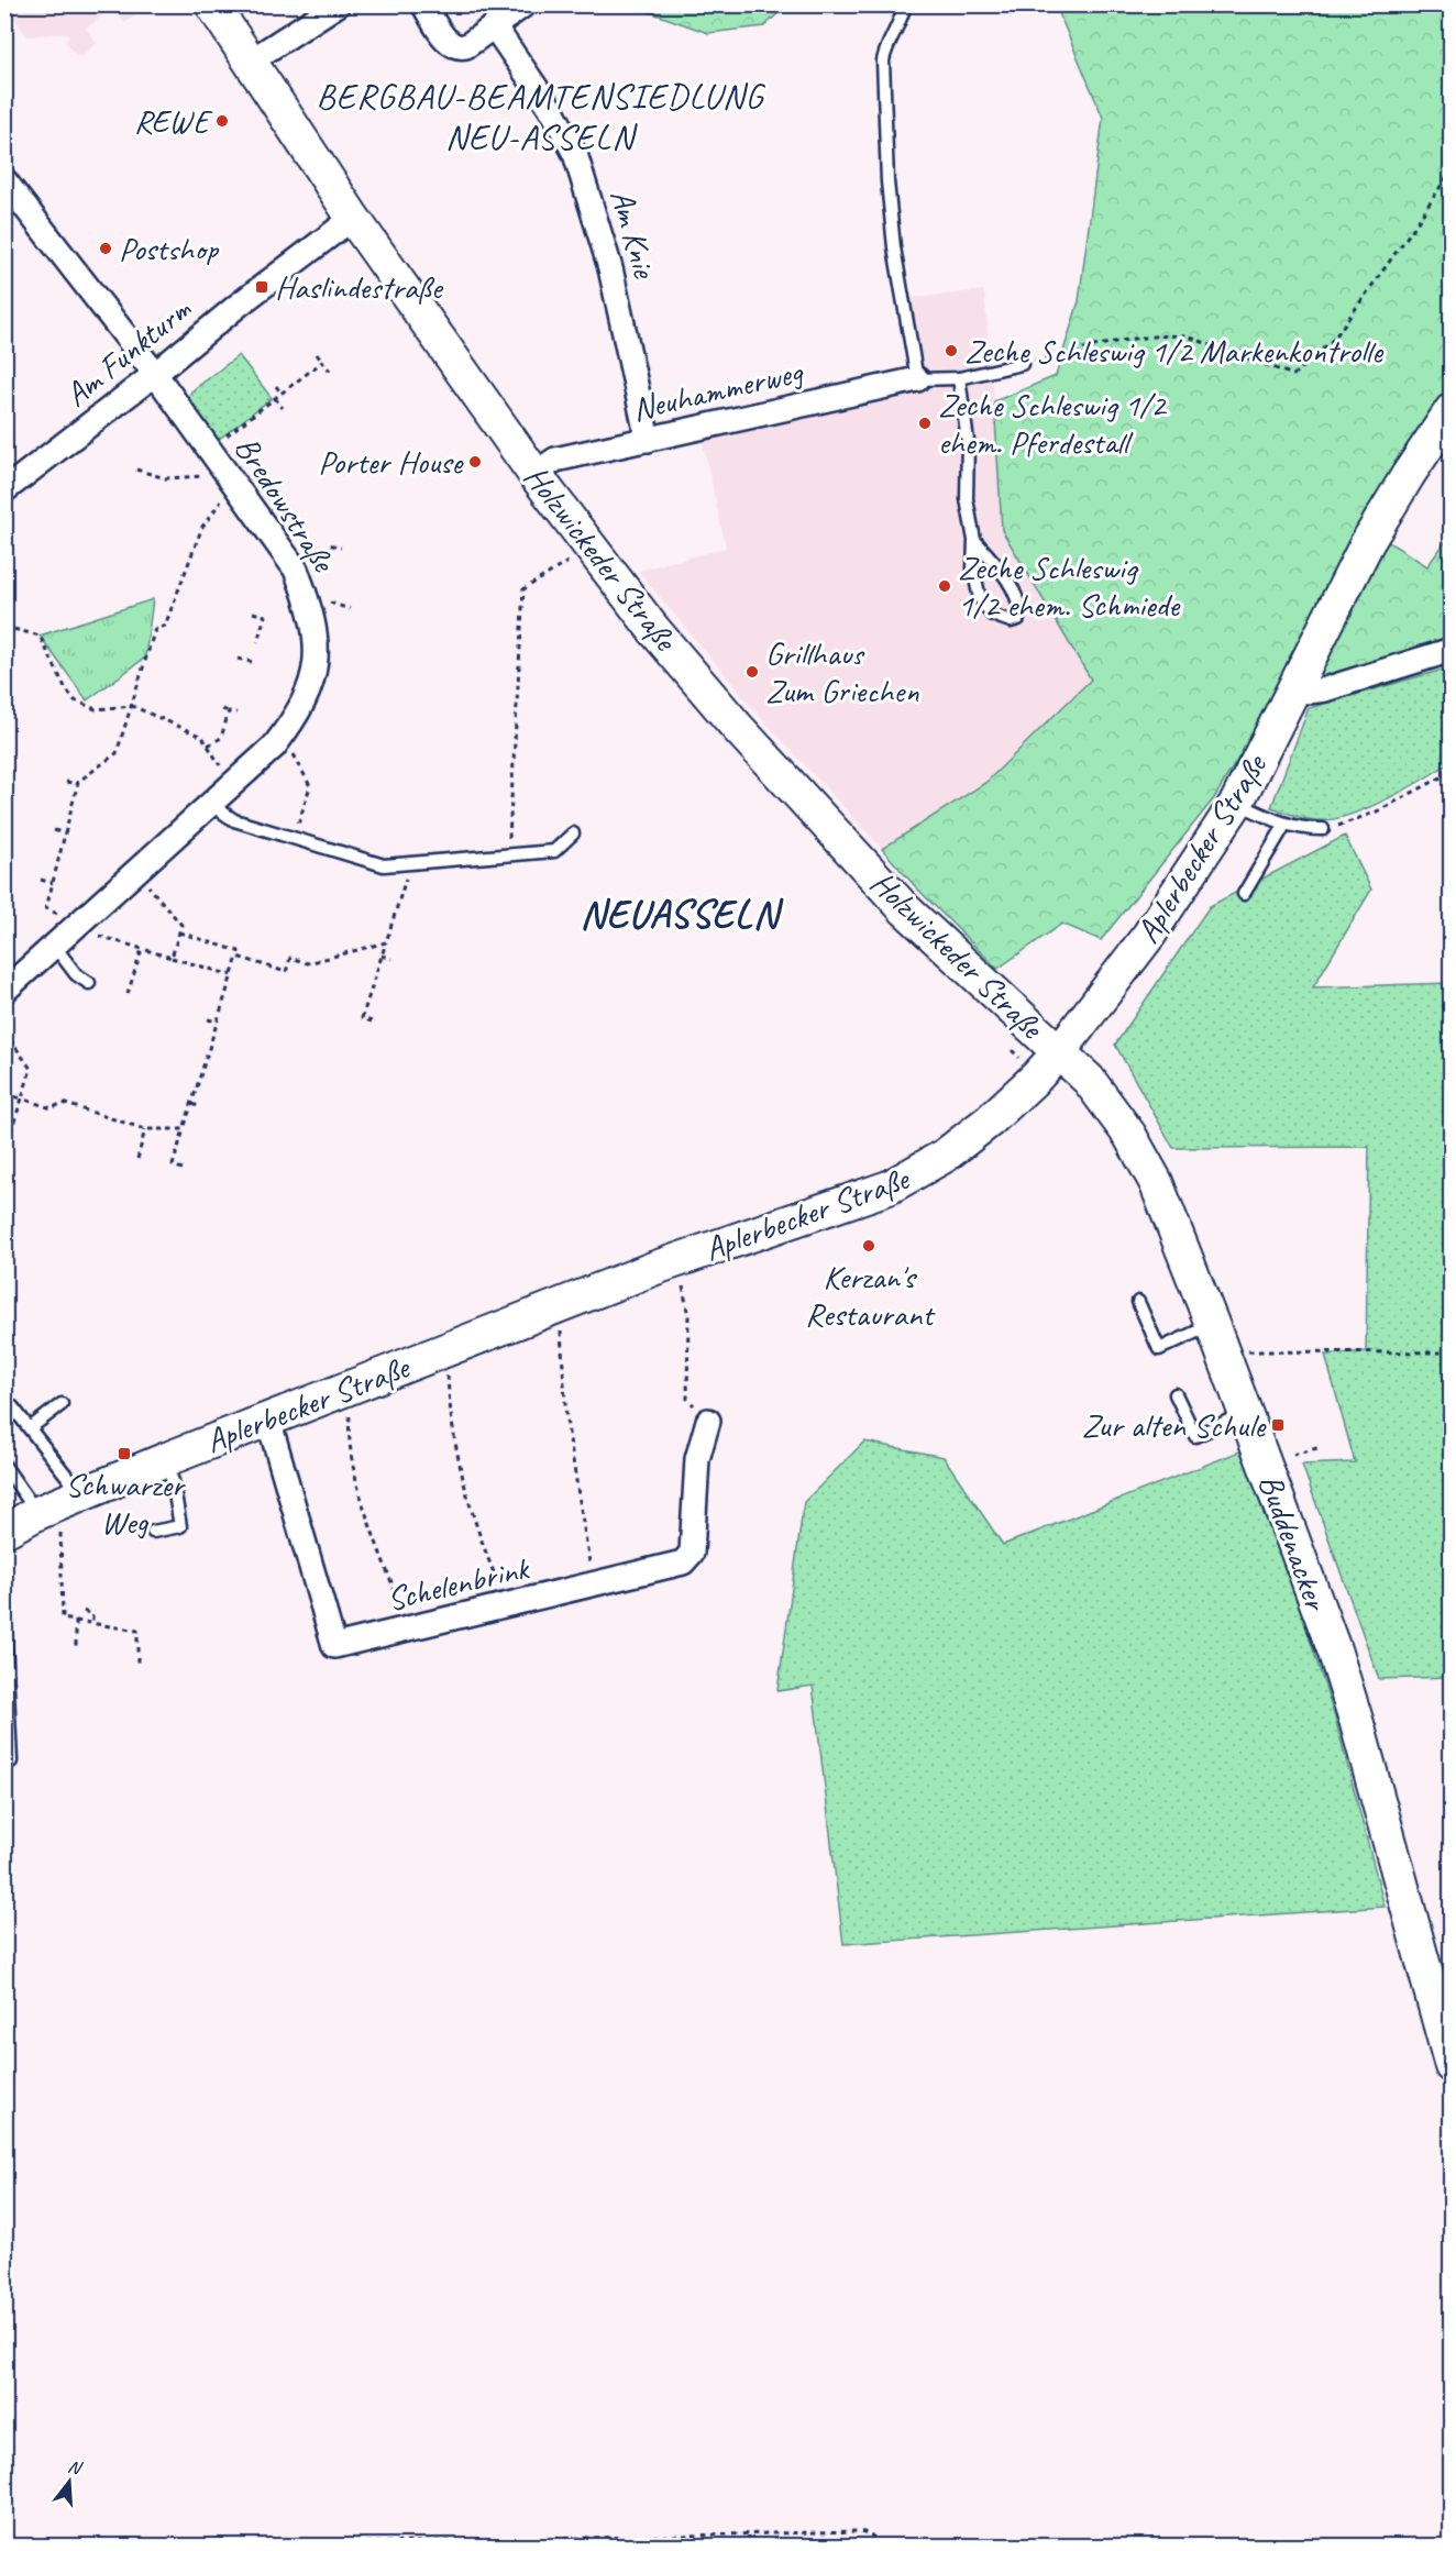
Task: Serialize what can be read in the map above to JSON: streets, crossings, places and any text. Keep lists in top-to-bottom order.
{
  "streets": {
    "main road": ["Holzwickeder Straße", "Aplerbecker Straße", "Buddenacker"],
    "street": [
      "Am Knie",
      "Am Funkturm",
      "Neuhammerweg",
      "Bredowstraße",
      "Schelenbrink"
    ]
  },
  "crossings": [
    ["Am Knie", "Neuhammerweg"],
    ["Am Funkturm", "Bredowstraße"],
    ["Am Funkturm", "Holzwickeder Straße"],
    ["Neuhammerweg", "Holzwickeder Straße"],
    ["Holzwickeder Straße", "Aplerbecker Straße"],
    ["Holzwickeder Straße", "Buddenacker"],
    ["Aplerbecker Straße", "Buddenacker"],
    ["Aplerbecker Straße", "Schelenbrink"]
  ],
  "districts": ["BERGBAU-BEAMTENSIEDLUNG NEU-ASSELN", "NEUASSELN"],
  "places": {
    "other": [
      "REWE",
      "Postshop",
      "Zeche Schleswig 1/2 Markenkontrolle",
      "Zeche Schleswig 1/2 ehem. Pferdestall",
      "Porter House",
      "Zeche Schleswig 1/2 ehem. Schmiede",
      "Grillhaus Zum Griechen",
      "Kerzan's Restaurant"
    ],
    "transit": ["Haslindestraße", "Zur alten Schule", "Schwarzer Weg"]
  },
  "north": "top"
}
